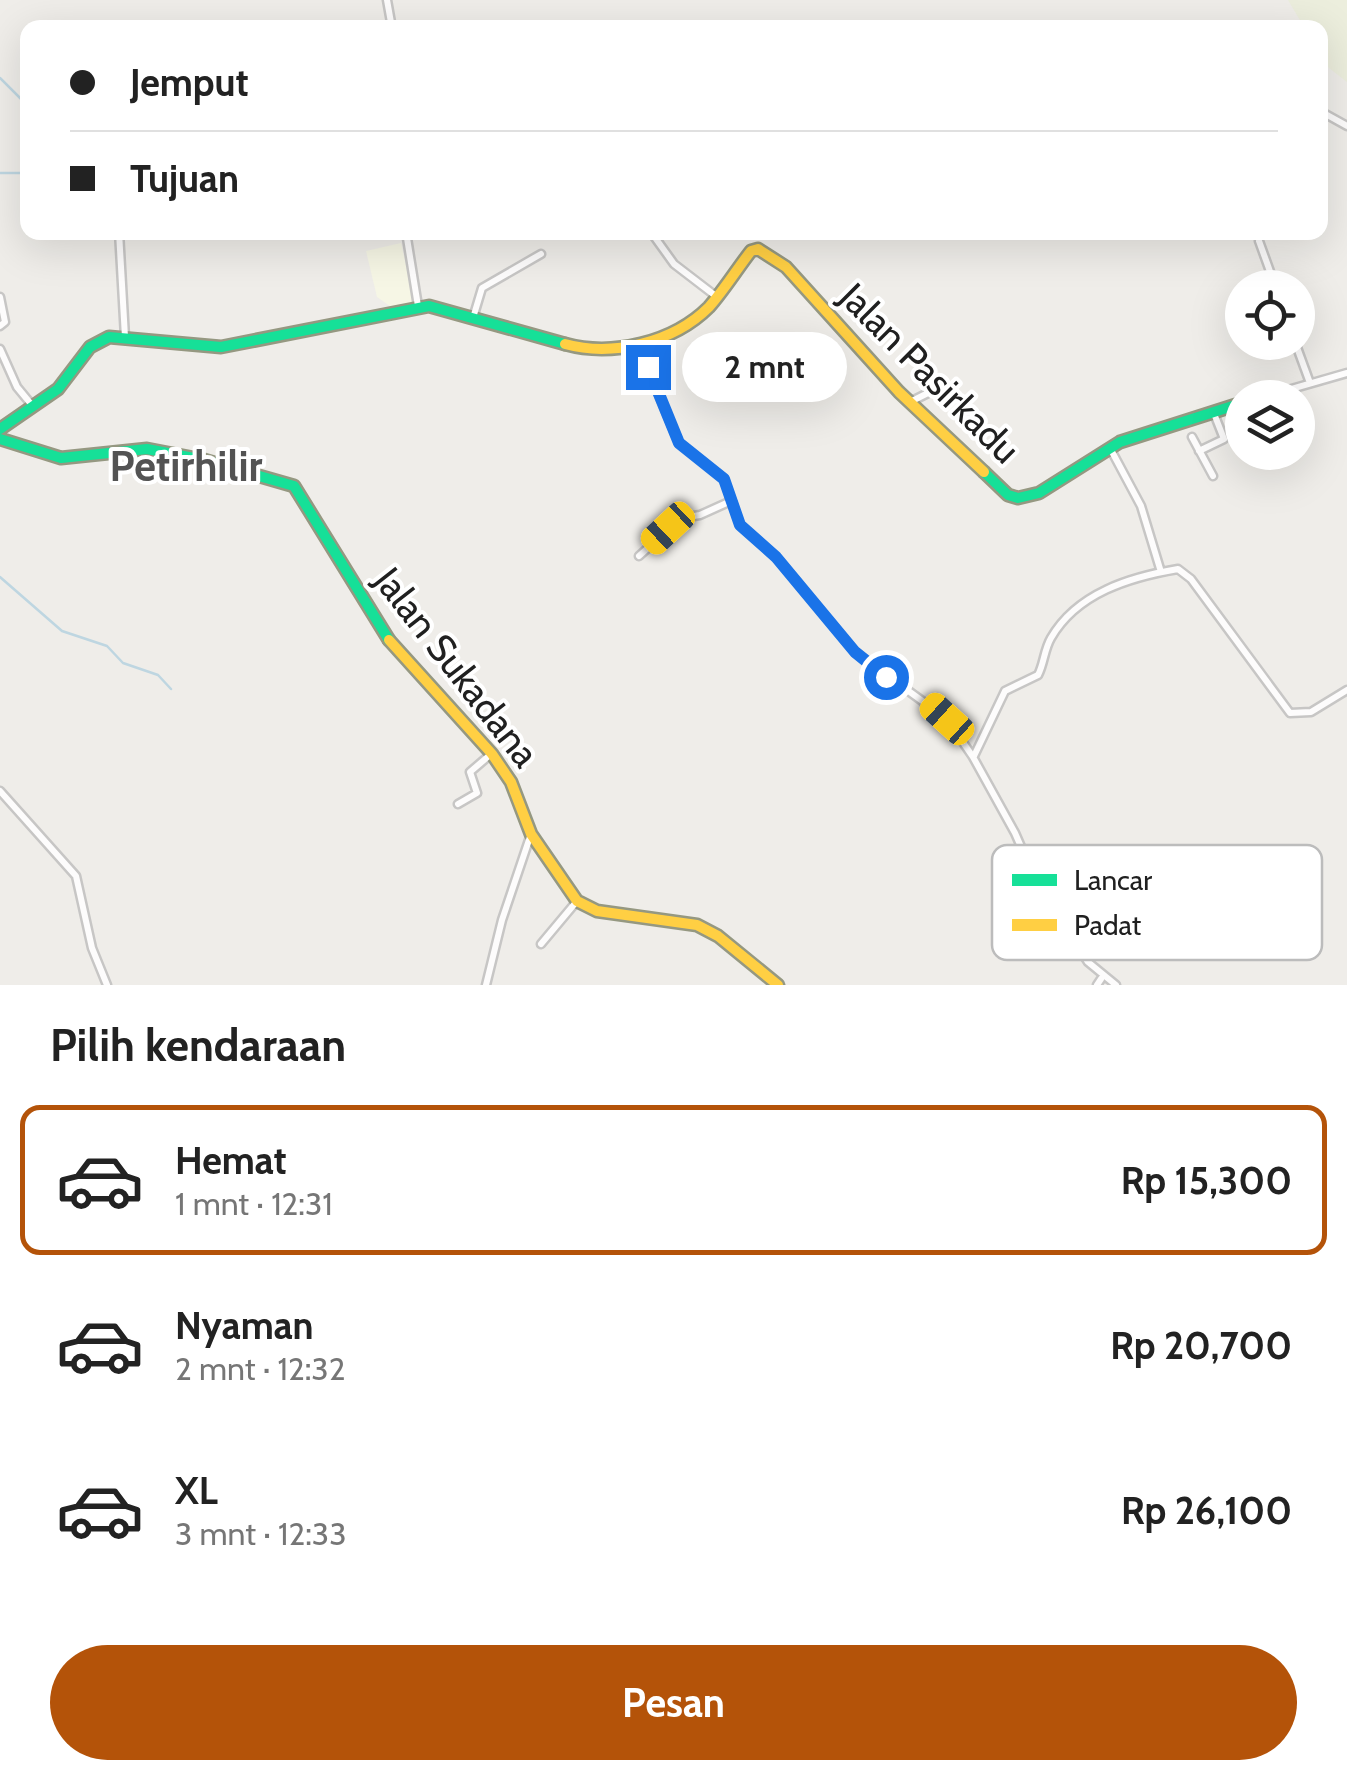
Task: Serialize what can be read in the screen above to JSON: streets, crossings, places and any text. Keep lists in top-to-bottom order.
{
  "streets": {
    "street": ["Jalan Pasirkadu", "Jalan Sukadana"]
  },
  "districts": ["Petirhilir"],
  "legend": ["Lancar", "Padat"],
  "page": {
    "banner": ["Jemput", "Tujuan"],
    "bubble": "2 mnt",
    "heading": "Pilih kendaraan",
    "list": [
      {
        "name": "Hemat",
        "note": "1 mnt · 12:31",
        "value": "Rp 15,300"
      },
      {
        "name": "Nyaman",
        "note": "2 mnt · 12:32",
        "value": "Rp 20,700"
      },
      {
        "name": "XL",
        "note": "3 mnt · 12:33",
        "value": "Rp 26,100"
      }
    ],
    "buttons": "Pesan"
  }
}
